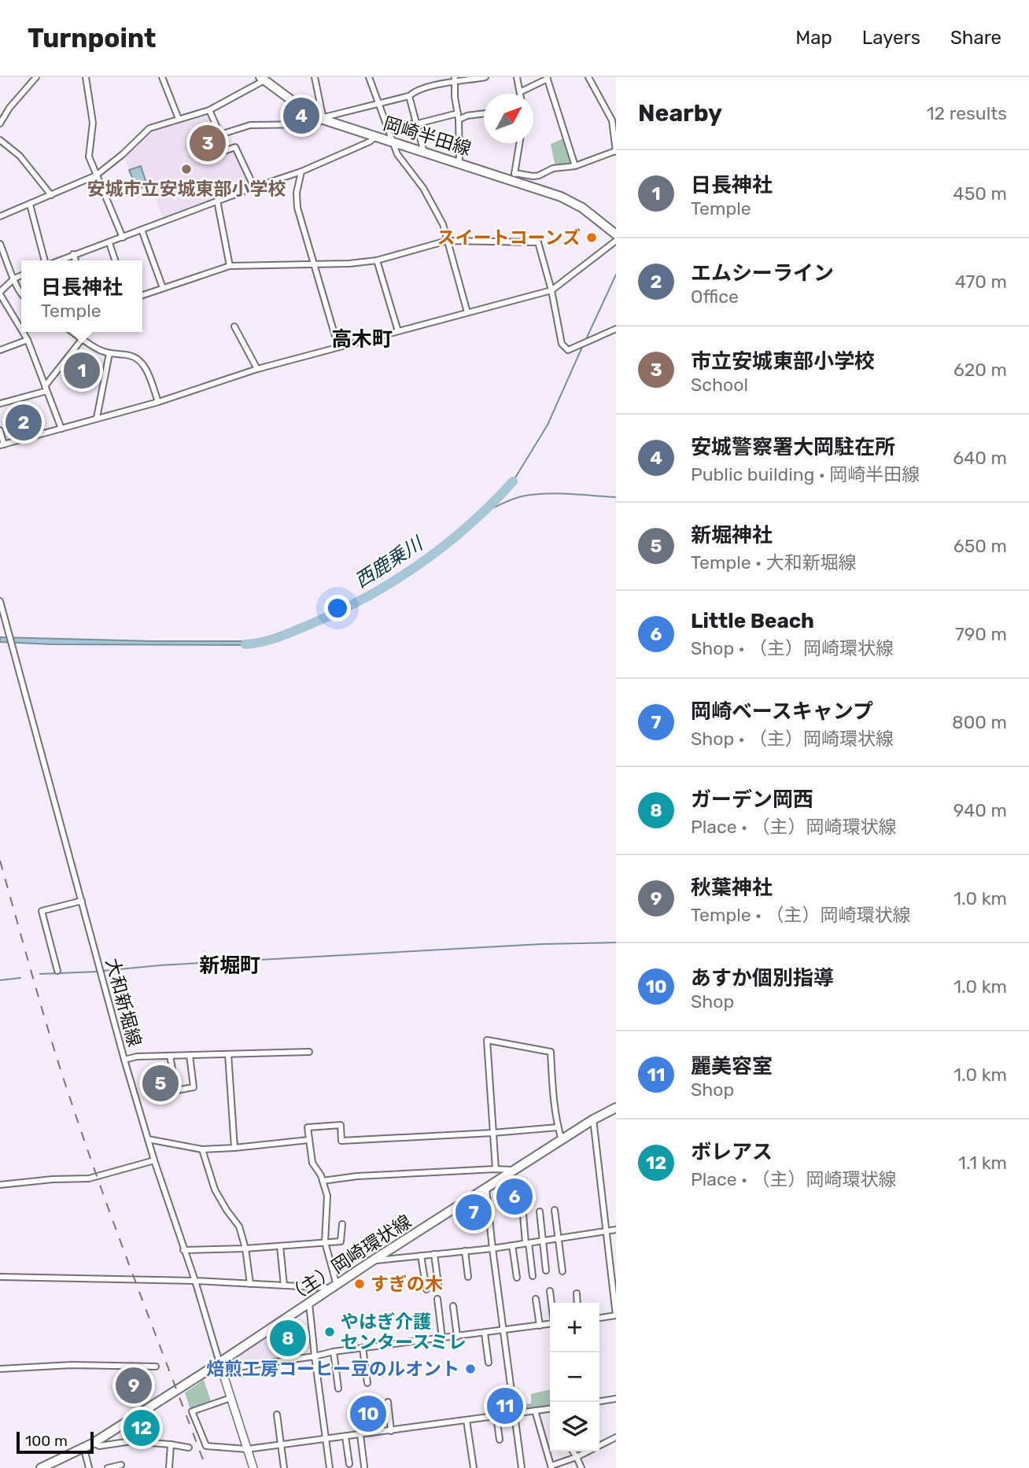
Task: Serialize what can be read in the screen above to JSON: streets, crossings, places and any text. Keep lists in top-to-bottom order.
{
  "streets": {
    "main road": ["岡崎半田線", "（主）岡崎環状線"],
    "street": ["大和新堀線"]
  },
  "crossings": [
    ["大和新堀線", "（主）岡崎環状線"]
  ],
  "districts": ["高木町", "新堀町"],
  "water": ["西鹿乗川"],
  "places": [
    "安城市立安城東部小学校",
    "スイートコーンズ",
    "すぎの木",
    "やはぎ介護 センタースミレ",
    "焙煎工房コーヒー豆のルオント"
  ],
  "scale_bar": "100 m",
  "north": "top right",
  "page": {
    "header": "Turnpoint",
    "nav": ["Map", "Layers", "Share"],
    "heading": ["Nearby", "12 results"],
    "pins": [
      "4",
      "3",
      "1",
      "2",
      "5",
      "6",
      "7",
      "8",
      "9",
      "11",
      "10",
      "12"
    ],
    "list": [
      {
        "mark": "1",
        "name": "日長神社",
        "note": "Temple",
        "value": "450 m"
      },
      {
        "mark": "2",
        "name": "エムシーライン",
        "note": "Office",
        "value": "470 m"
      },
      {
        "mark": "3",
        "name": "市立安城東部小学校",
        "note": "School",
        "value": "620 m"
      },
      {
        "mark": "4",
        "name": "安城警察署大岡駐在所",
        "note": "Public building · 岡崎半田線",
        "value": "640 m"
      },
      {
        "mark": "5",
        "name": "新堀神社",
        "note": "Temple · 大和新堀線",
        "value": "650 m"
      },
      {
        "mark": "6",
        "name": "Little Beach",
        "note": "Shop · （主）岡崎環状線",
        "value": "790 m"
      },
      {
        "mark": "7",
        "name": "岡崎ベースキャンプ",
        "note": "Shop · （主）岡崎環状線",
        "value": "800 m"
      },
      {
        "mark": "8",
        "name": "ガーデン岡西",
        "note": "Place · （主）岡崎環状線",
        "value": "940 m"
      },
      {
        "mark": "9",
        "name": "秋葉神社",
        "note": "Temple · （主）岡崎環状線",
        "value": "1.0 km"
      },
      {
        "mark": "10",
        "name": "あすか個別指導",
        "note": "Shop",
        "value": "1.0 km"
      },
      {
        "mark": "11",
        "name": "麗美容室",
        "note": "Shop",
        "value": "1.0 km"
      },
      {
        "mark": "12",
        "name": "ボレアス",
        "note": "Place · （主）岡崎環状線",
        "value": "1.1 km"
      }
    ],
    "popup": ["日長神社", "Temple"],
    "map_buttons": ["+", "−"],
    "scale": "100 m"
  }
}
